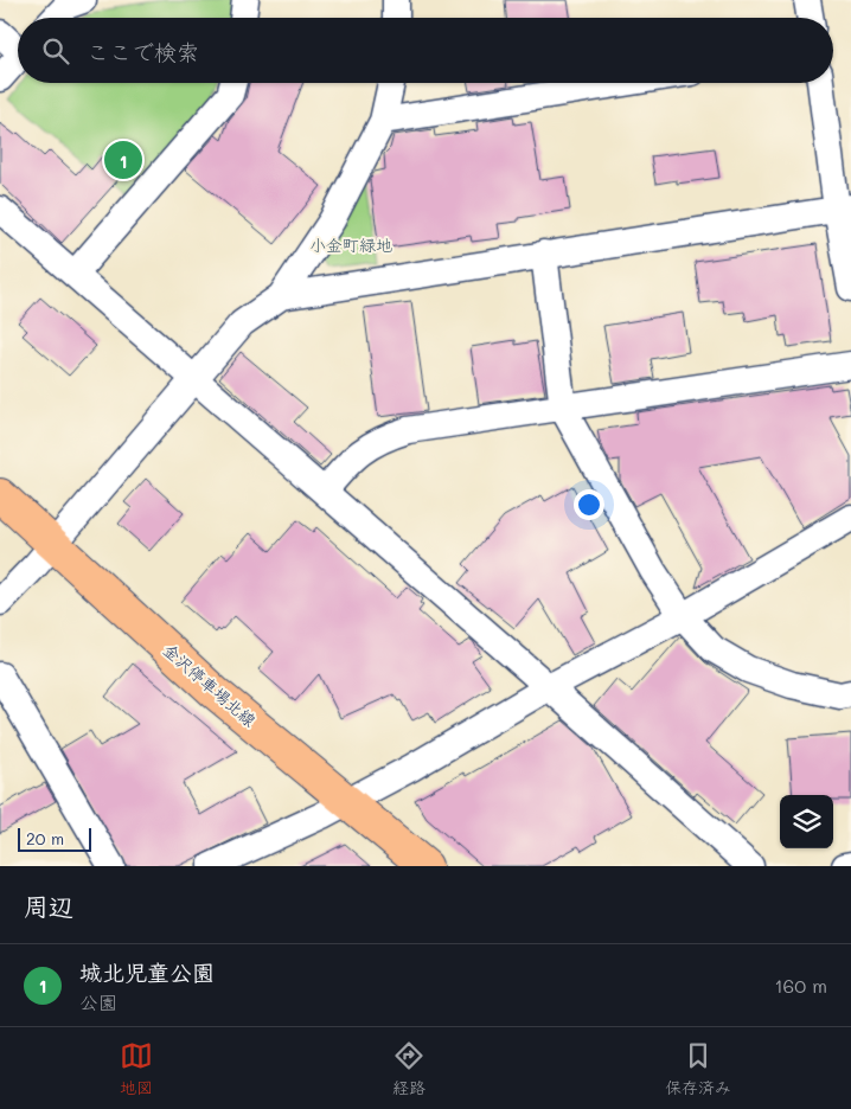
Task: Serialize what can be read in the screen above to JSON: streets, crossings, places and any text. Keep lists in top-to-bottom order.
{
  "streets": {
    "main road": ["金沢停車場北線"]
  },
  "parks": ["小金町緑地"],
  "scale_bar": "20 m",
  "page": {
    "search": "ここで検索",
    "pins": "1",
    "scale": "20 m",
    "heading": "周辺",
    "list": [
      {
        "mark": "1",
        "name": "城北児童公園",
        "note": "公園",
        "value": "160 m"
      }
    ],
    "nav": ["地図", "経路", "保存済み"]
  }
}
